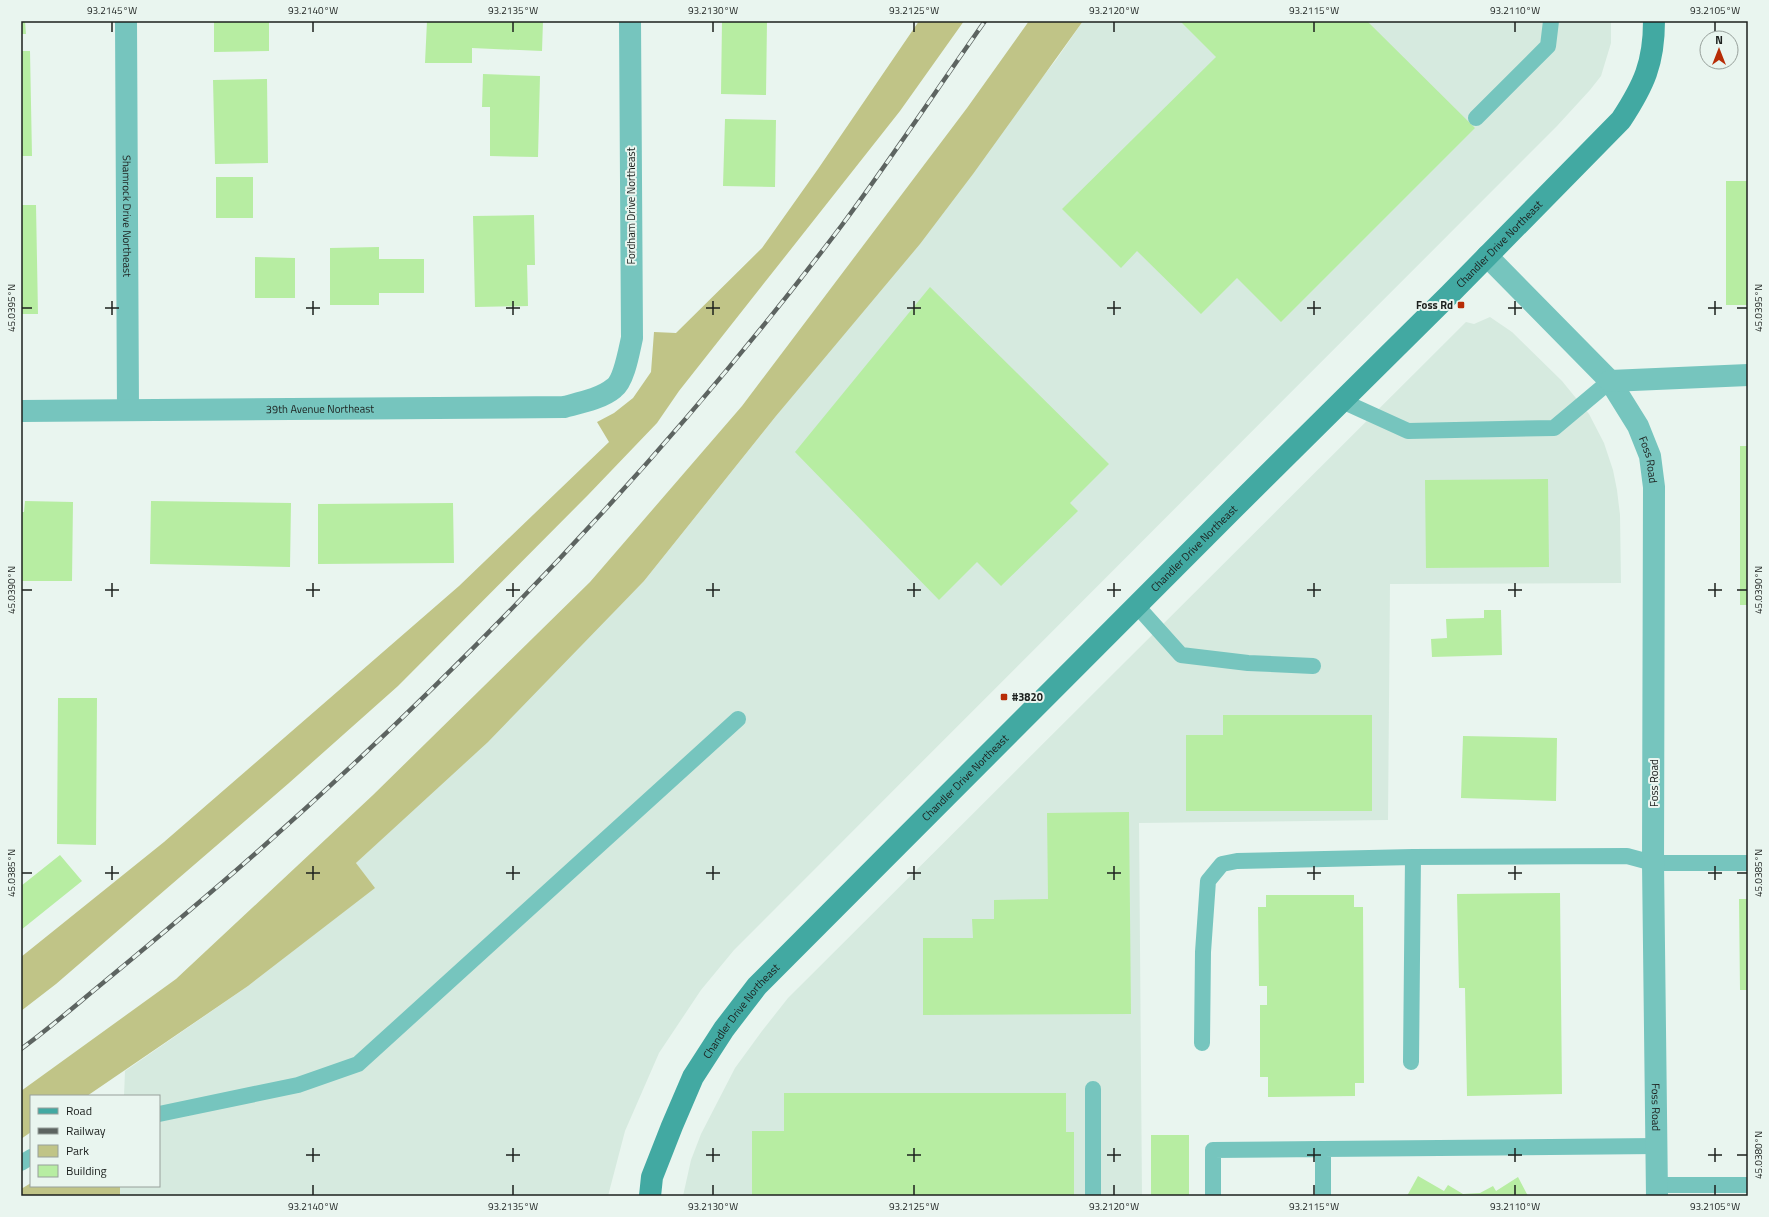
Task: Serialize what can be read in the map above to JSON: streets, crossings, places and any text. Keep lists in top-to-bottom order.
{
  "streets": {
    "street": [
      "Fordham Drive Northeast",
      "Shamrock Drive Northeast",
      "Chandler Drive Northeast",
      "39th Avenue Northeast",
      "Foss Road"
    ]
  },
  "crossings": [
    ["Fordham Drive Northeast", "39th Avenue Northeast"],
    ["Shamrock Drive Northeast", "39th Avenue Northeast"],
    ["Chandler Drive Northeast", "Foss Road"]
  ],
  "places": {
    "transit": ["Foss Rd", "#3820"]
  },
  "legend": [
    "Road",
    "Railway",
    "Park",
    "Building"
  ],
  "north": "top",
  "coordinates": [
    "93.2145°W",
    "93.2140°W",
    "93.2135°W",
    "93.2130°W",
    "93.2125°W",
    "93.2120°W",
    "93.2115°W",
    "93.2110°W",
    "93.2105°W",
    "45.0395°N",
    "45.0390°N",
    "45.0385°N",
    "45.0380°N"
  ]
}
